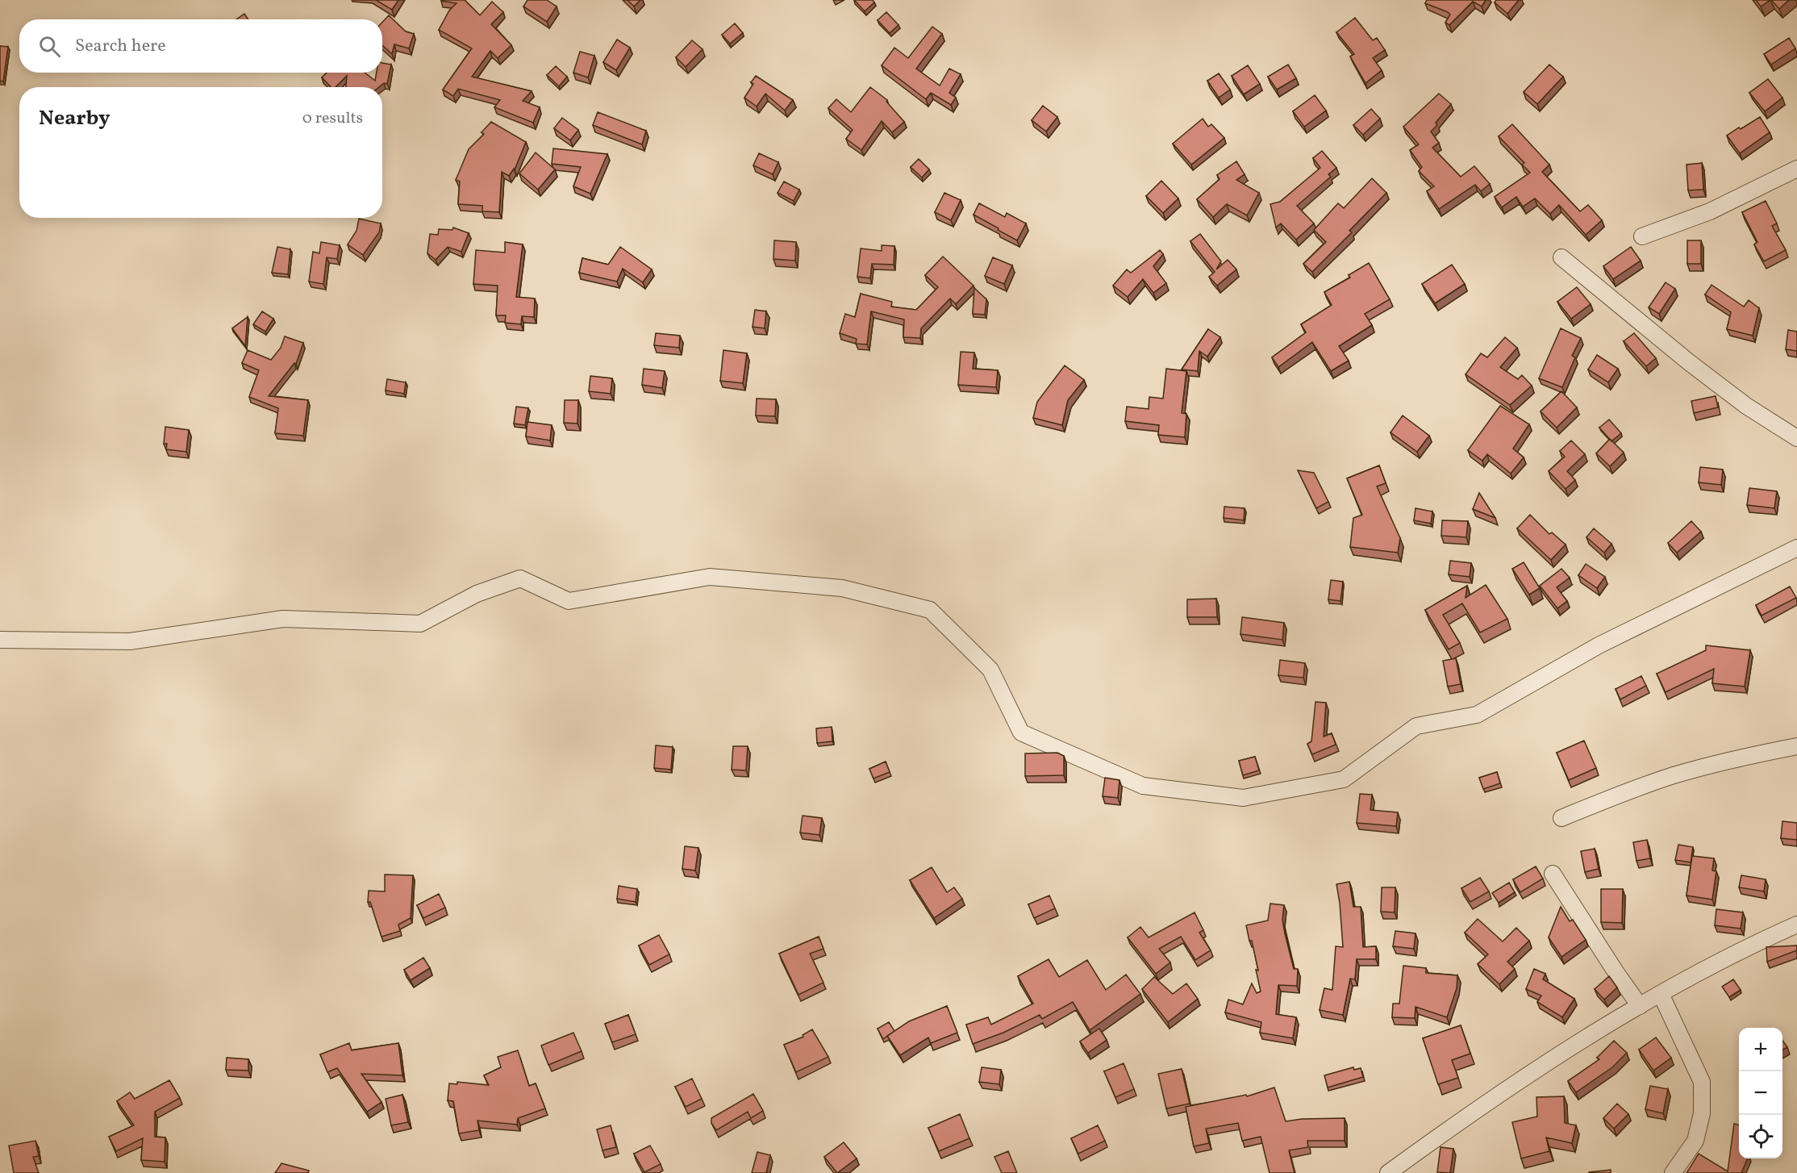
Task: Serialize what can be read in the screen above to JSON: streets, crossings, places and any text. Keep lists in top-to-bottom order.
{
  "page": {
    "search": "Search here",
    "heading": ["Nearby", "0 results"],
    "map_buttons": ["+", "−"]
  }
}
